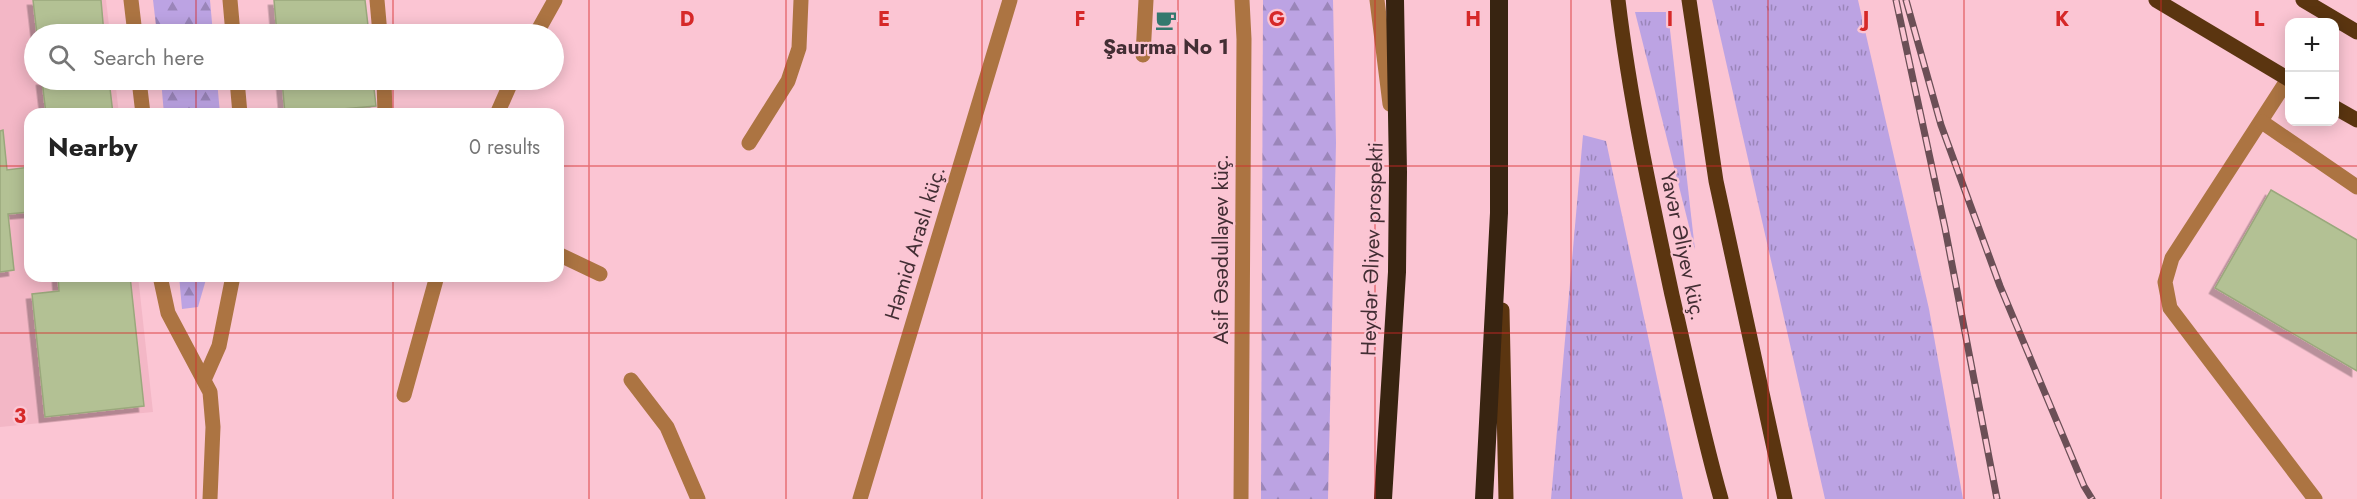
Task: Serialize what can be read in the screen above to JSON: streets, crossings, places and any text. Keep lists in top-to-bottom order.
{
  "streets": {
    "highway": ["Heydər Əliyev prospekti"],
    "main road": ["Yavər Əliyev küç."],
    "street": ["Həmid Araslı küç.", "Asif Əsədullayev küç."]
  },
  "places": {
    "cafe": ["Şaurma No 1"]
  },
  "page": {
    "map_buttons": ["+", "−"],
    "search": "Search here",
    "heading": ["Nearby", "0 results"]
  },
  "grid": {
    "columns": [
      "D",
      "E",
      "F",
      "G",
      "H",
      "I",
      "J",
      "K",
      "L"
    ],
    "rows": ["3"]
  }
}
